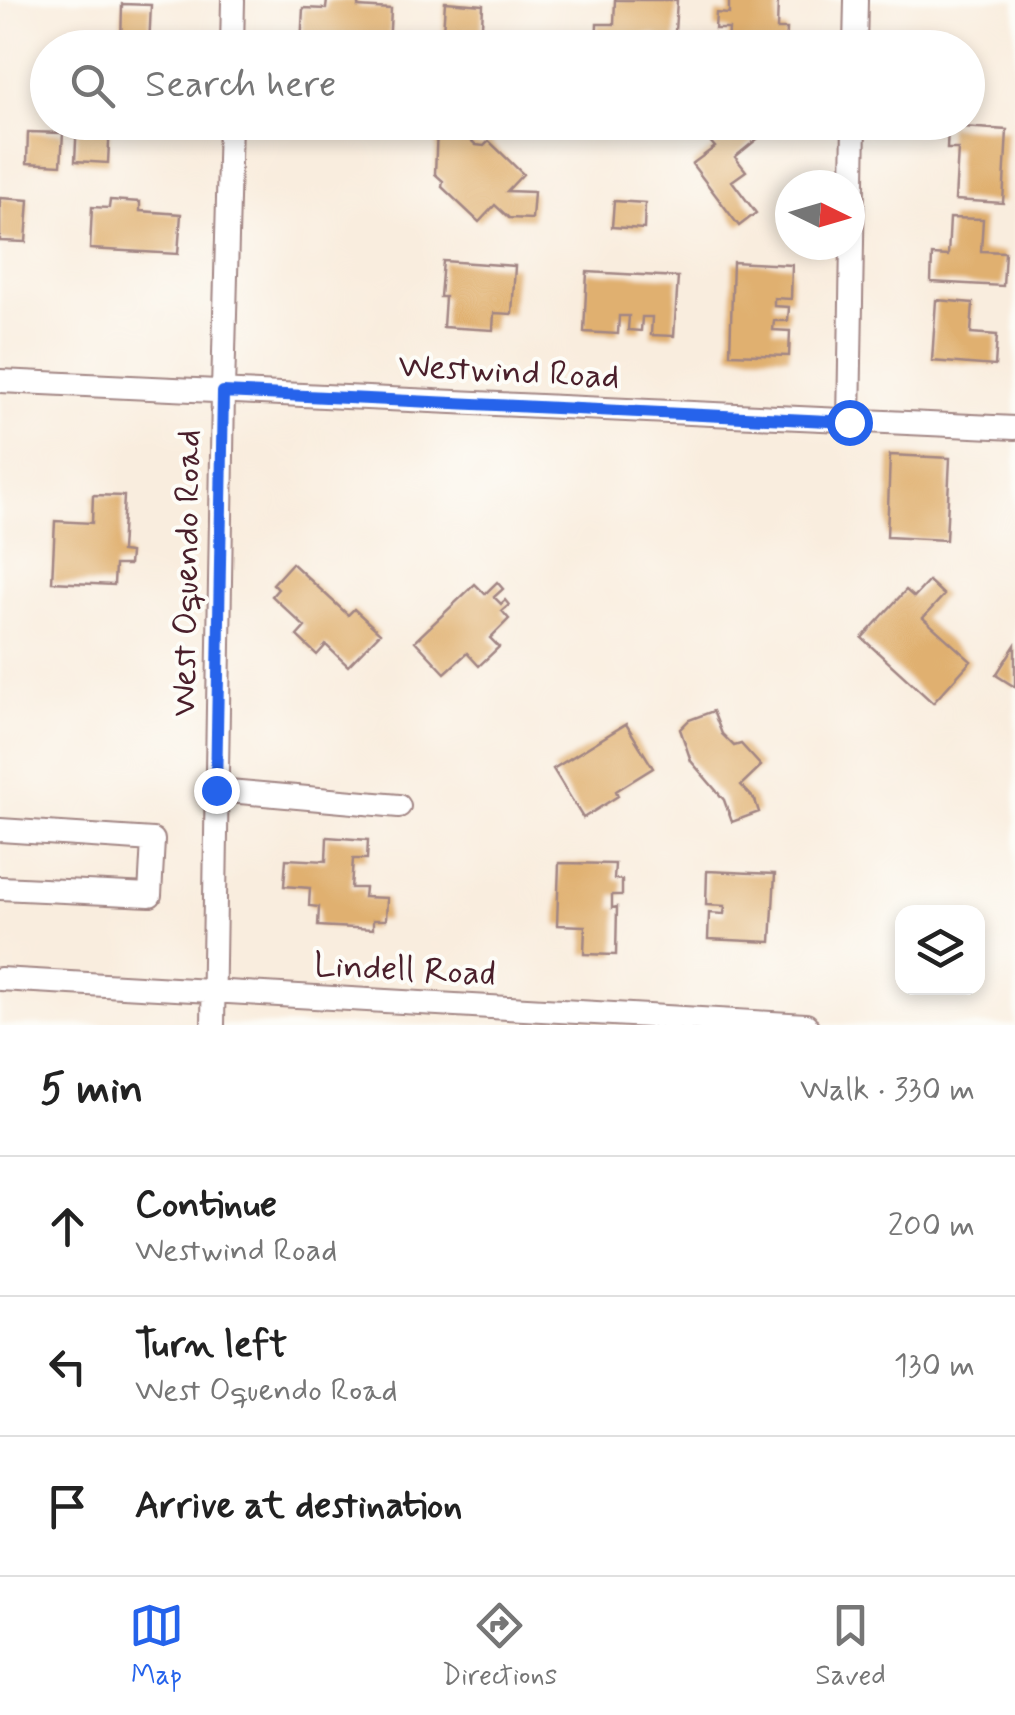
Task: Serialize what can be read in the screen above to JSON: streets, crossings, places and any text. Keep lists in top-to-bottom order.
{
  "streets": {
    "street": ["Westwind Road", "West Oquendo Road", "Lindell Road"]
  },
  "crossings": [
    ["Westwind Road", "West Oquendo Road"],
    ["West Oquendo Road", "Lindell Road"]
  ],
  "north": "right",
  "page": {
    "search": "Search here",
    "heading": ["5 min", "Walk · 330 m"],
    "list": [
      ["Continue", "Westwind Road", "200 m"],
      ["Turn left", "West Oquendo Road", "130 m"],
      "Arrive at destination"
    ],
    "nav": ["Map", "Directions", "Saved"]
  }
}
